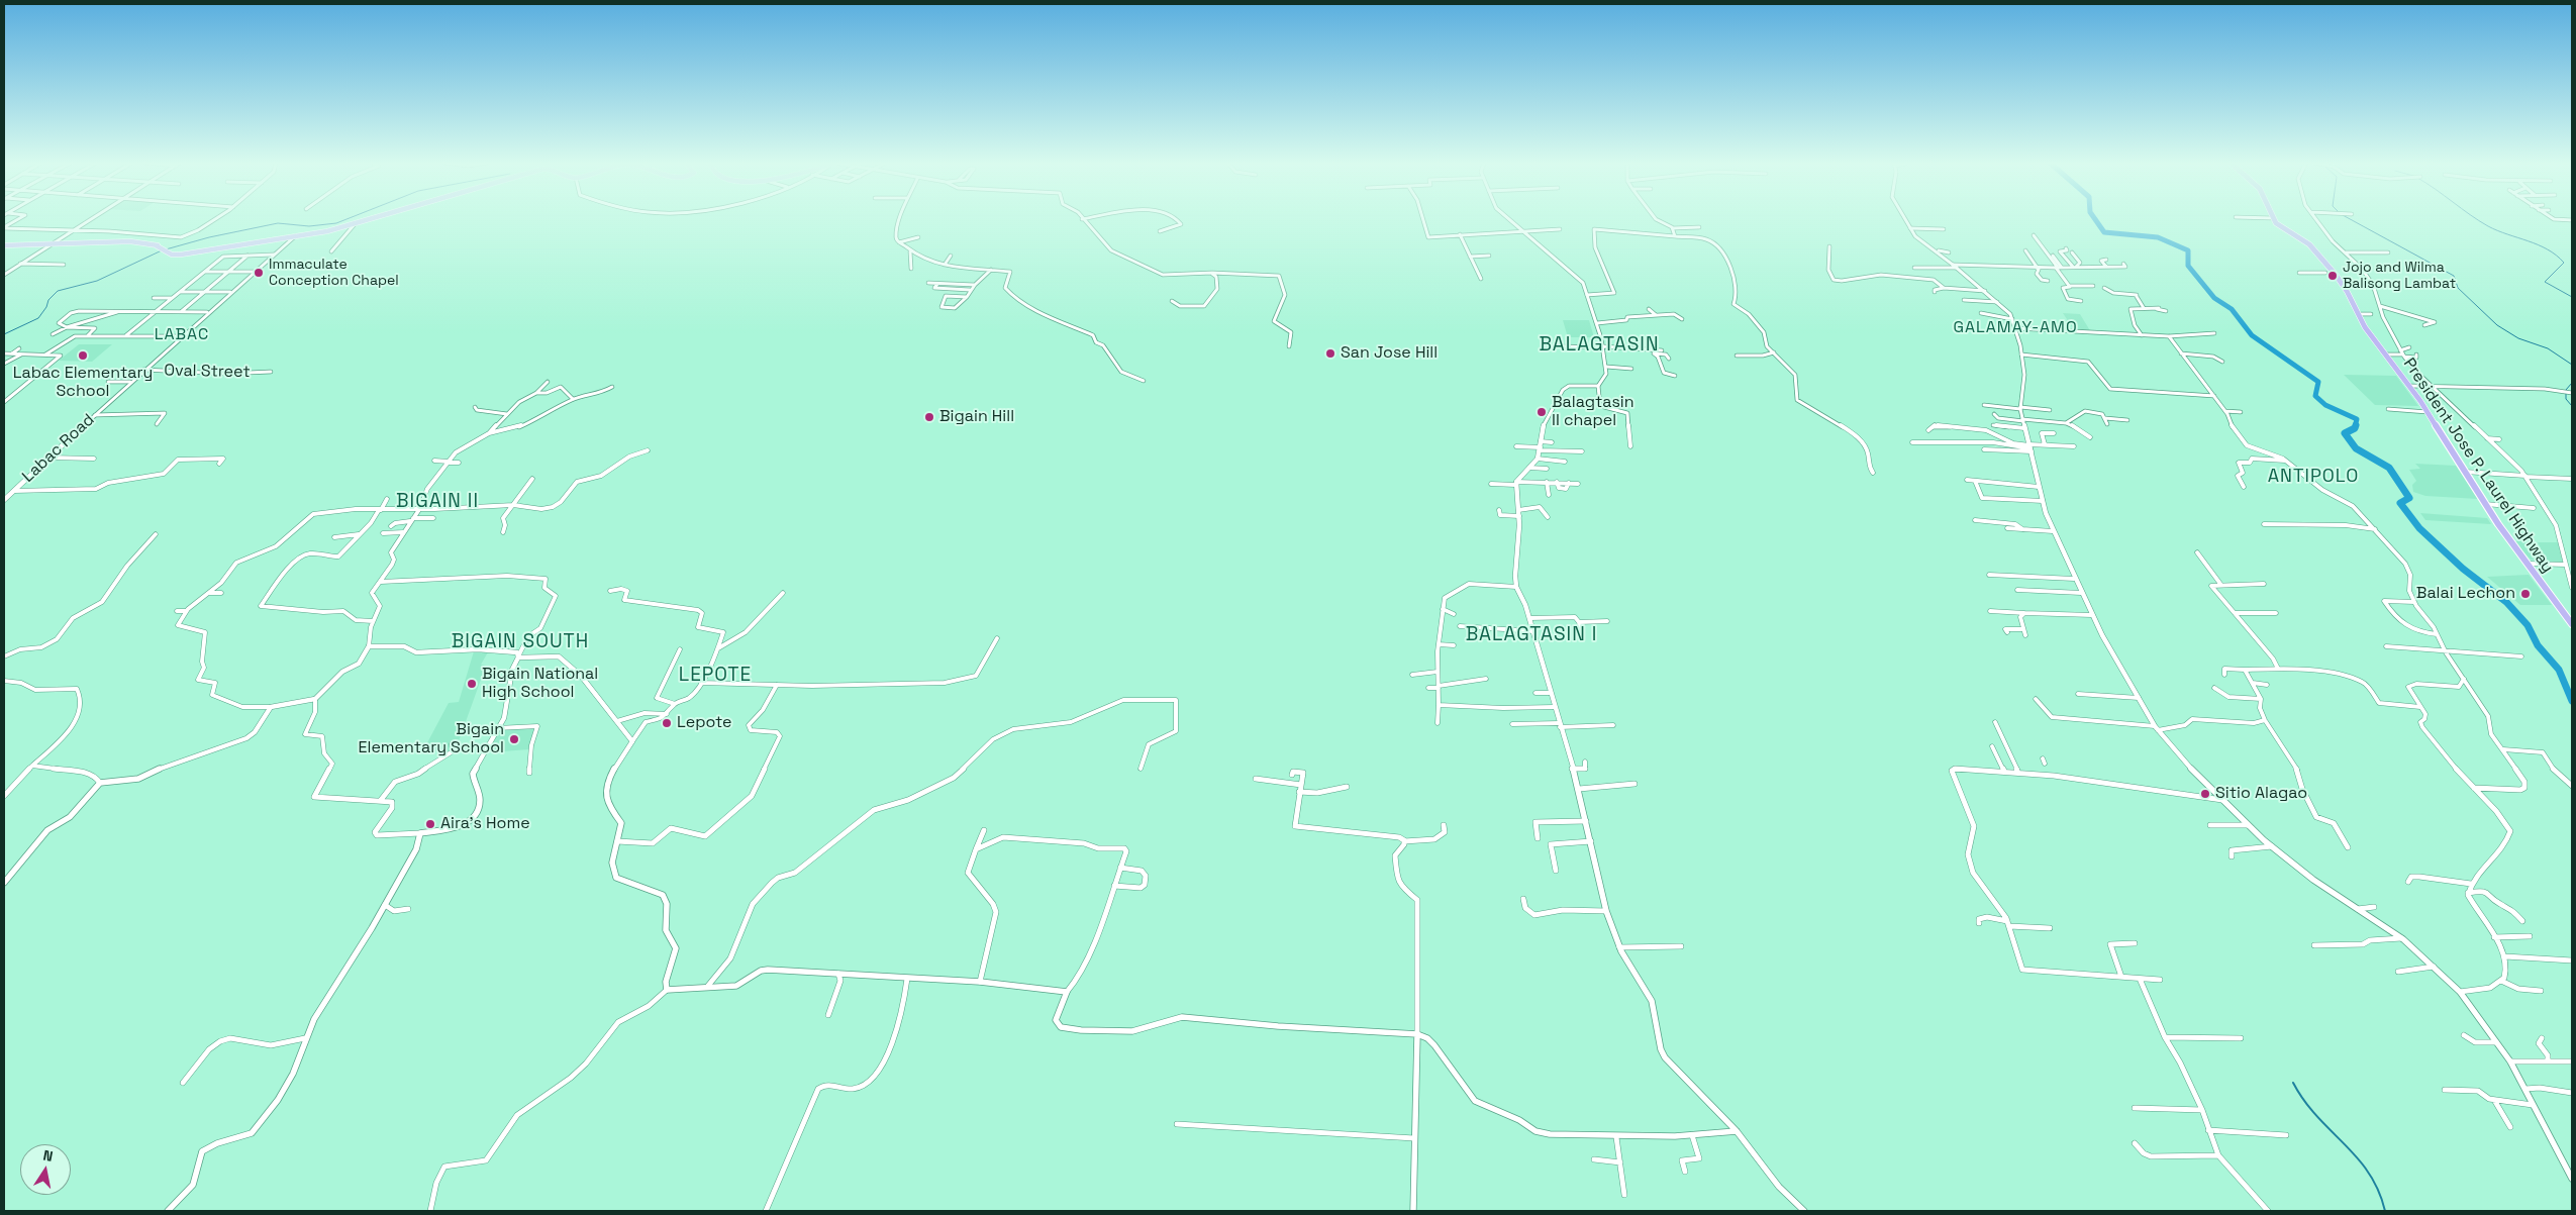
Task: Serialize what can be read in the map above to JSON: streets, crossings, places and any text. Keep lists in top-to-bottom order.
{
  "streets": {
    "highway": ["President Jose P. Laurel Highway"],
    "street": ["Oval Street", "Labac Road"]
  },
  "crossings": [
    ["Oval Street", "Labac Road"]
  ],
  "districts": [
    "GALAMAY-AMO",
    "LABAC",
    "BALAGTASIN",
    "ANTIPOLO",
    "BIGAIN II",
    "BALAGTASIN I",
    "BIGAIN SOUTH",
    "LEPOTE"
  ],
  "places": [
    "Immaculate Conception Chapel",
    "Jojo and Wilma Balisong Lambat",
    "San Jose Hill",
    "Labac Elementary School",
    "Balagtasin II chapel",
    "Bigain Hill",
    "Balai Lechon",
    "Bigain National High School",
    "Lepote",
    "Bigain Elementary School",
    "Sitio Alagao",
    "Aira's Home"
  ],
  "north": "top"
}
